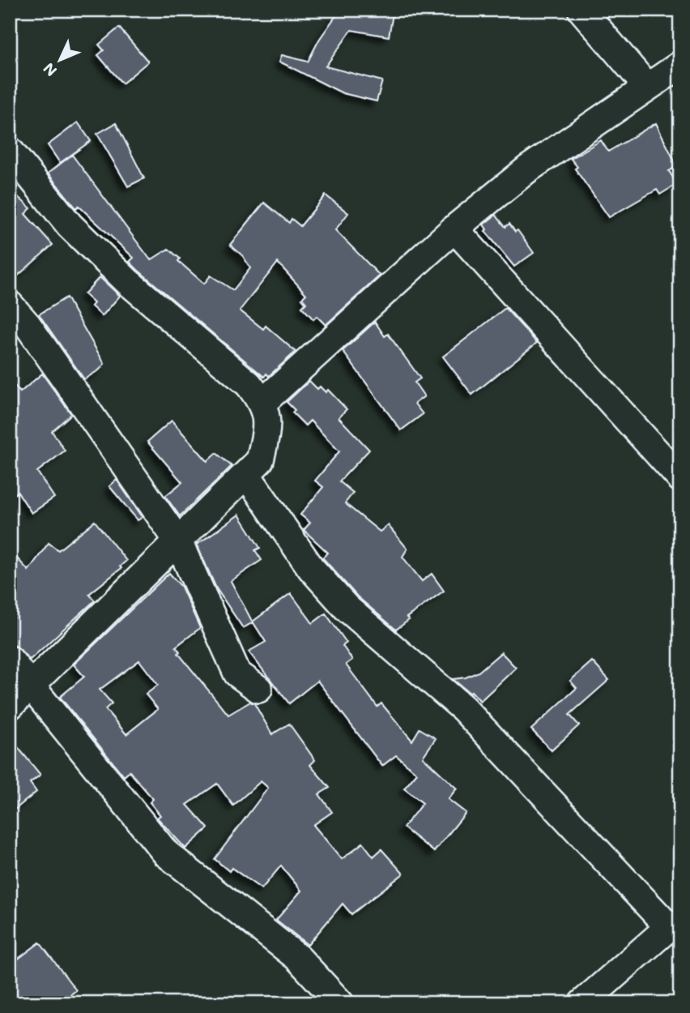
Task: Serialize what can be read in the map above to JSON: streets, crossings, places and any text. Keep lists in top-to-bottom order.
{
  "north": "bottom left"
}
